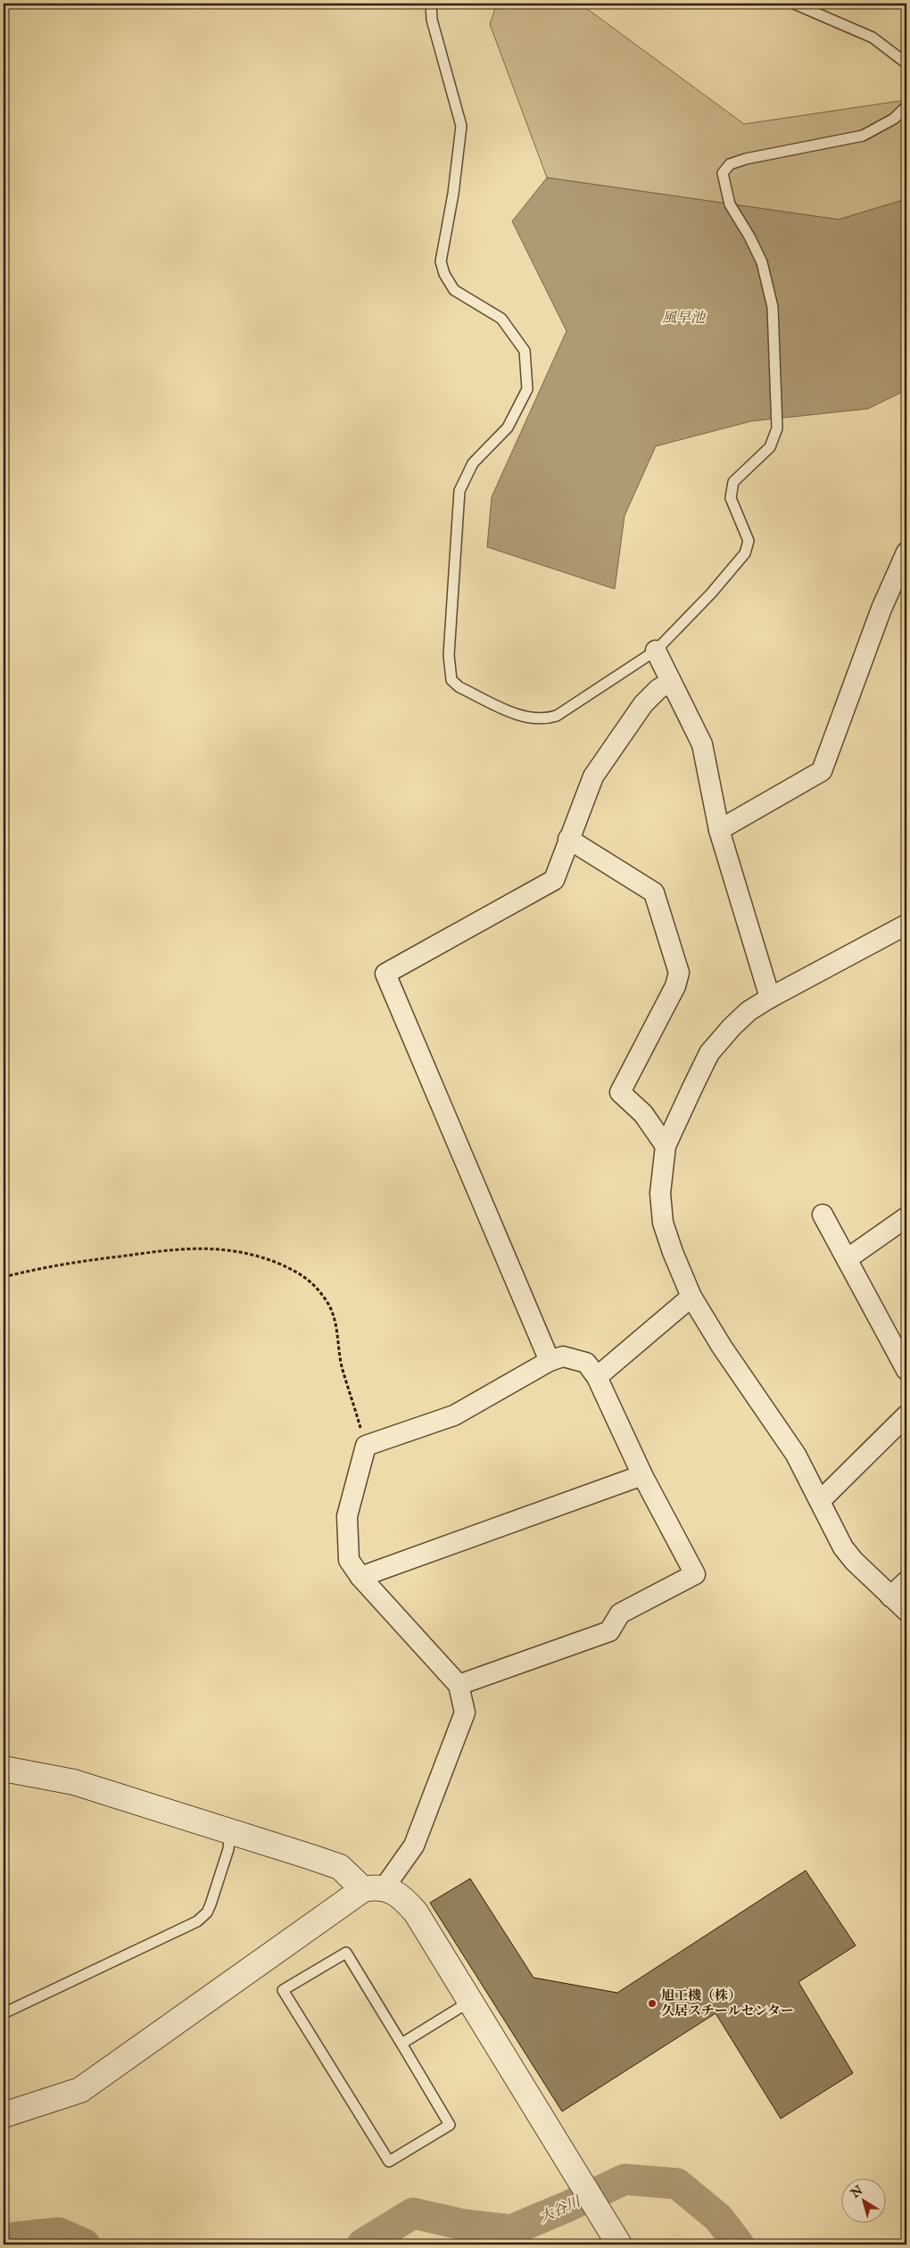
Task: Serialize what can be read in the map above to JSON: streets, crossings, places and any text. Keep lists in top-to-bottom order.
{
  "water": ["風早池", "大谷川"],
  "places": ["旭工機（株） 久居スチールセンター"],
  "north": "top left"
}
